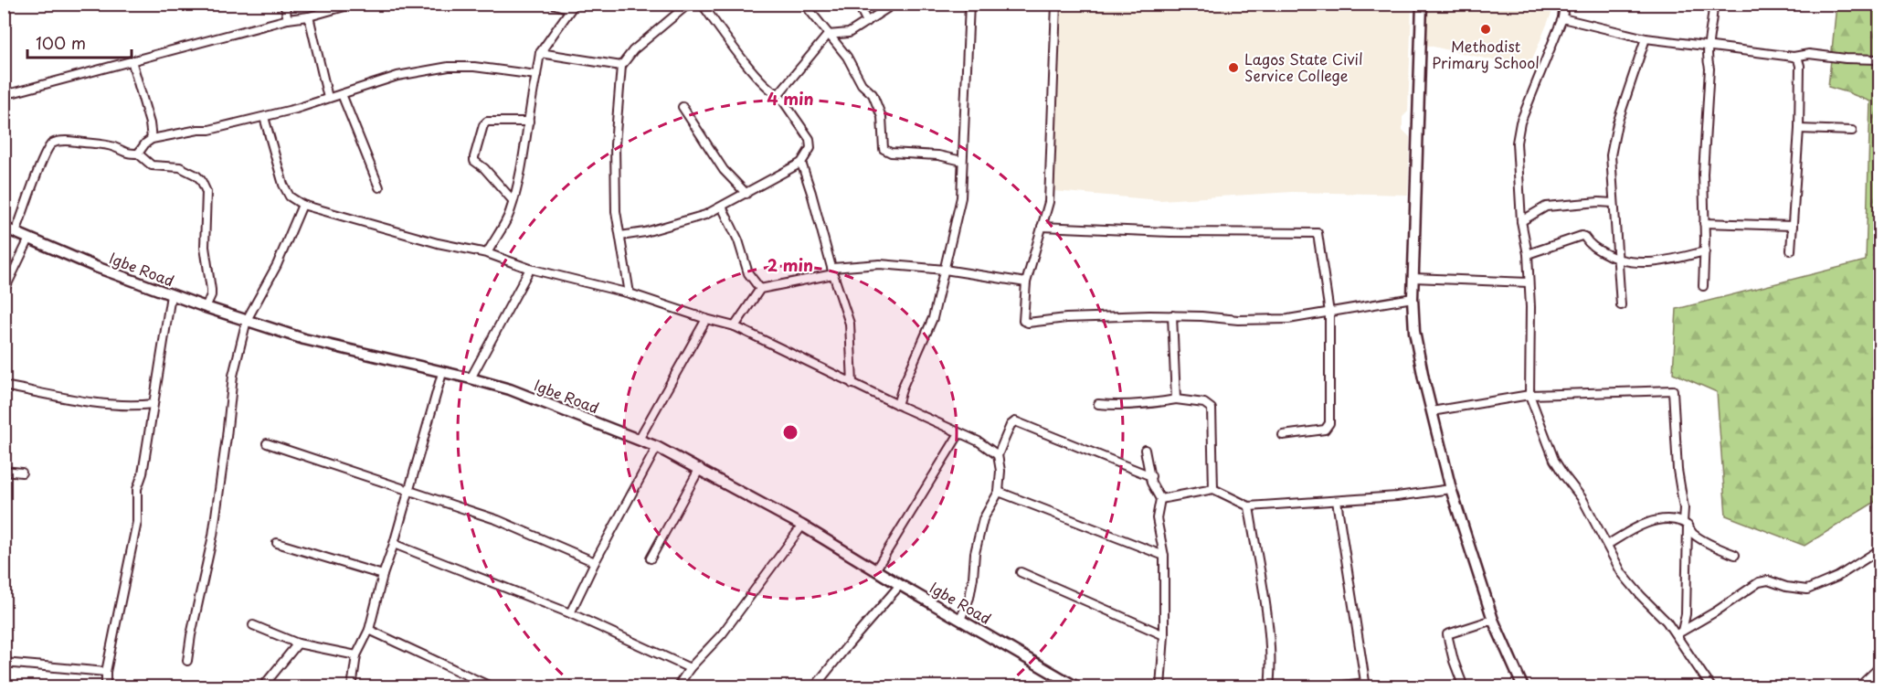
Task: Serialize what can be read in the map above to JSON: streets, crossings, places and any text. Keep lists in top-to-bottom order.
{
  "streets": {
    "street": ["Igbe Road"]
  },
  "places": ["Methodist Primary School", "Lagos State Civil Service College"],
  "scale_bar": "100 m",
  "rings": ["4 min", "2 min"]
}
